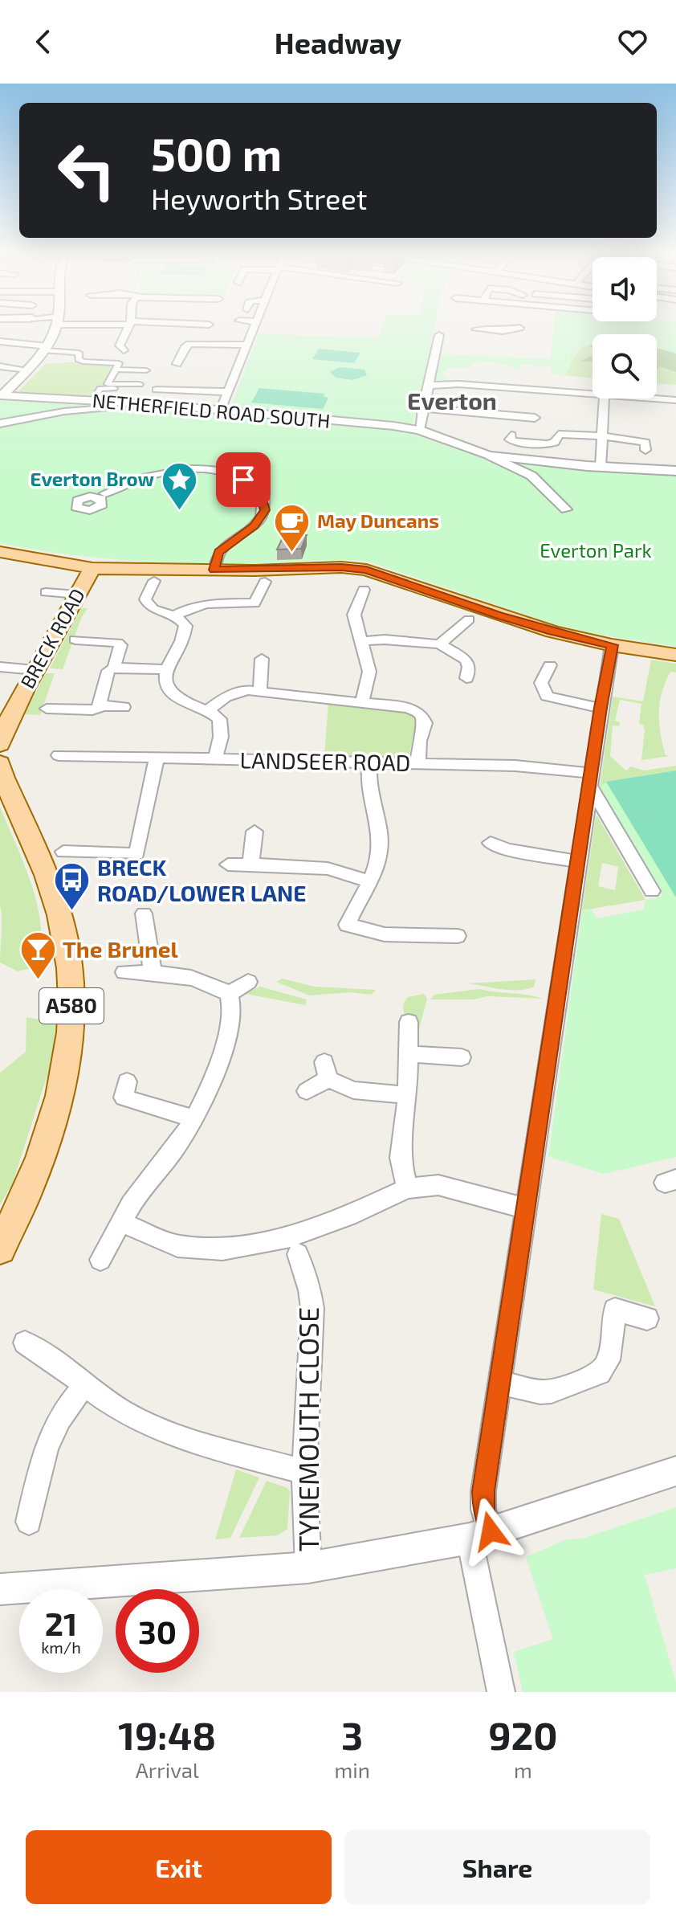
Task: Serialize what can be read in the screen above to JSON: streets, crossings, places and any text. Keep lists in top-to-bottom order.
{
  "streets": {
    "main road": ["BRECK ROAD", "A580"],
    "street": ["NETHERFIELD ROAD SOUTH", "LANDSEER ROAD", "TYNEMOUTH CLOSE"]
  },
  "districts": ["Everton"],
  "parks": ["Everton Park"],
  "places": {
    "place": ["Everton Brow"],
    "cafe": ["May Duncans"],
    "bus stop": ["BRECK ROAD/LOWER LANE"],
    "bar": ["The Brunel"]
  },
  "page": {
    "header": "Headway",
    "turn": ["500 m", "Heyworth Street"],
    "speed": "21 km/h",
    "limit": "30",
    "eta": [
      "19:48",
      "Arrival",
      "3",
      "min",
      "920",
      "m"
    ],
    "buttons": ["Exit", "Share"]
  }
}
